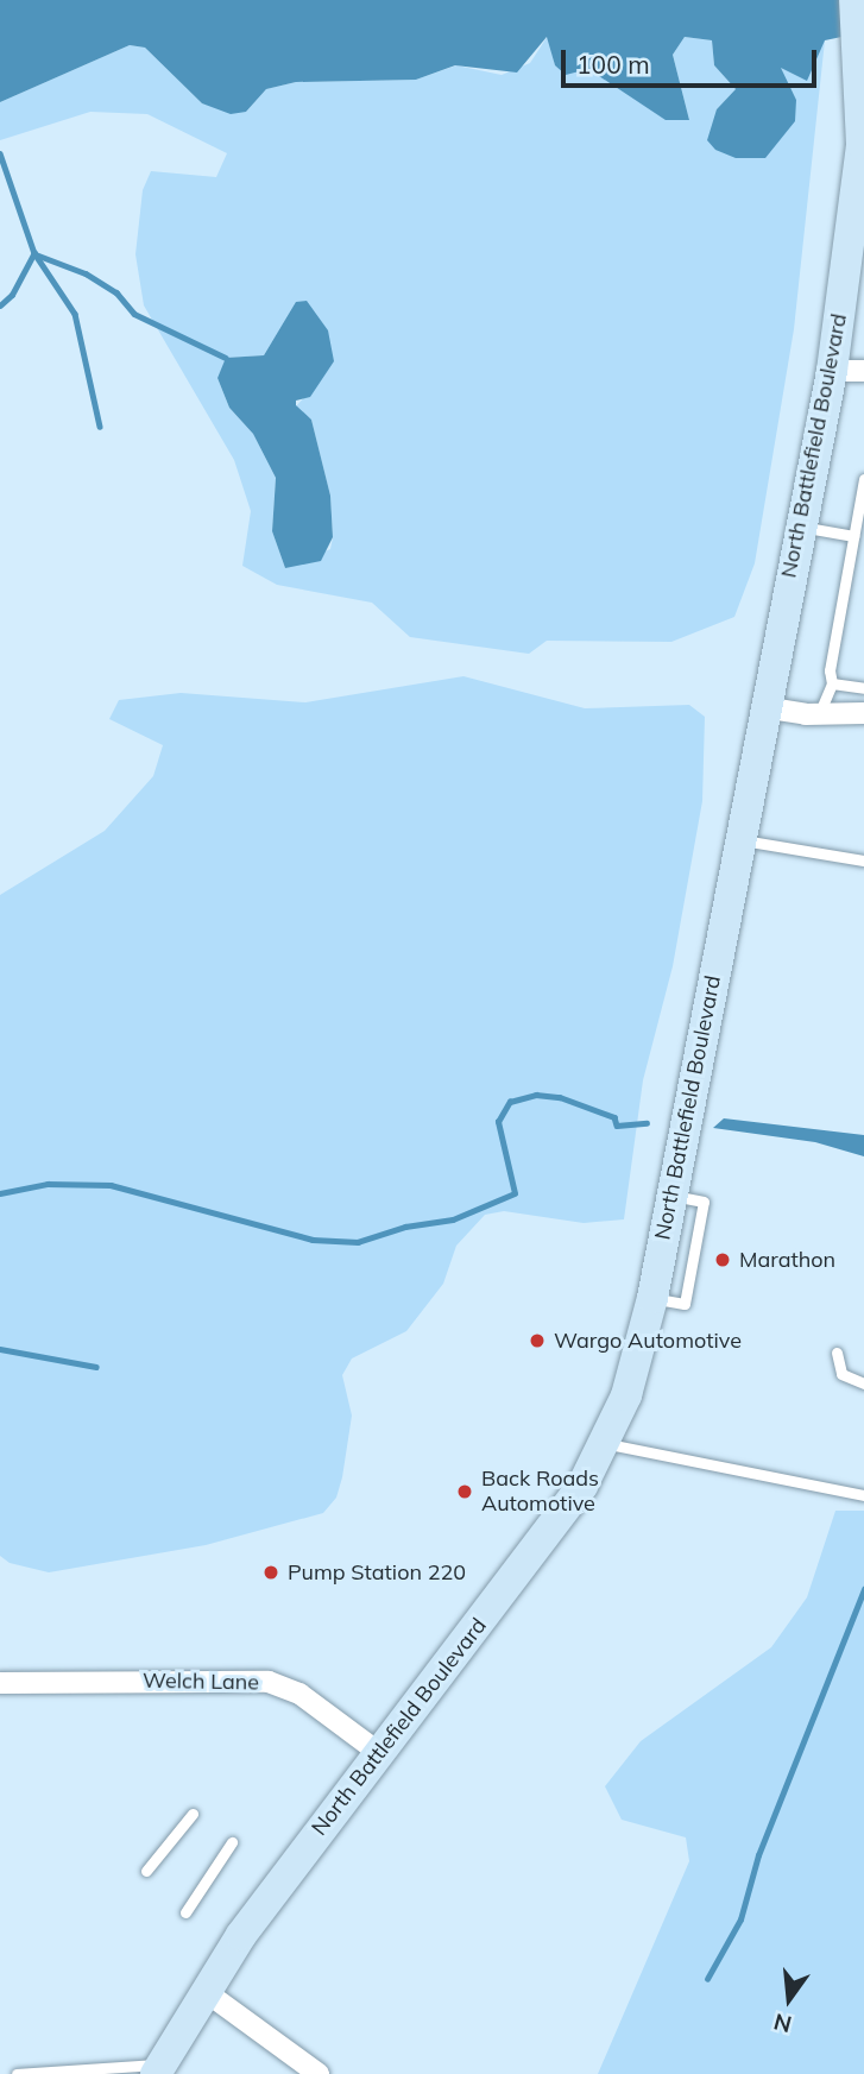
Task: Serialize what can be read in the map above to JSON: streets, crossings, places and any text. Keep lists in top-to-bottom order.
{
  "streets": {
    "main road": ["North Battlefield Boulevard"],
    "street": ["Welch Lane"]
  },
  "crossings": [
    ["North Battlefield Boulevard", "Welch Lane"]
  ],
  "places": [
    "Marathon",
    "Wargo Automotive",
    "Back Roads Automotive",
    "Pump Station 220"
  ],
  "scale_bar": "100 m",
  "north": "bottom"
}
